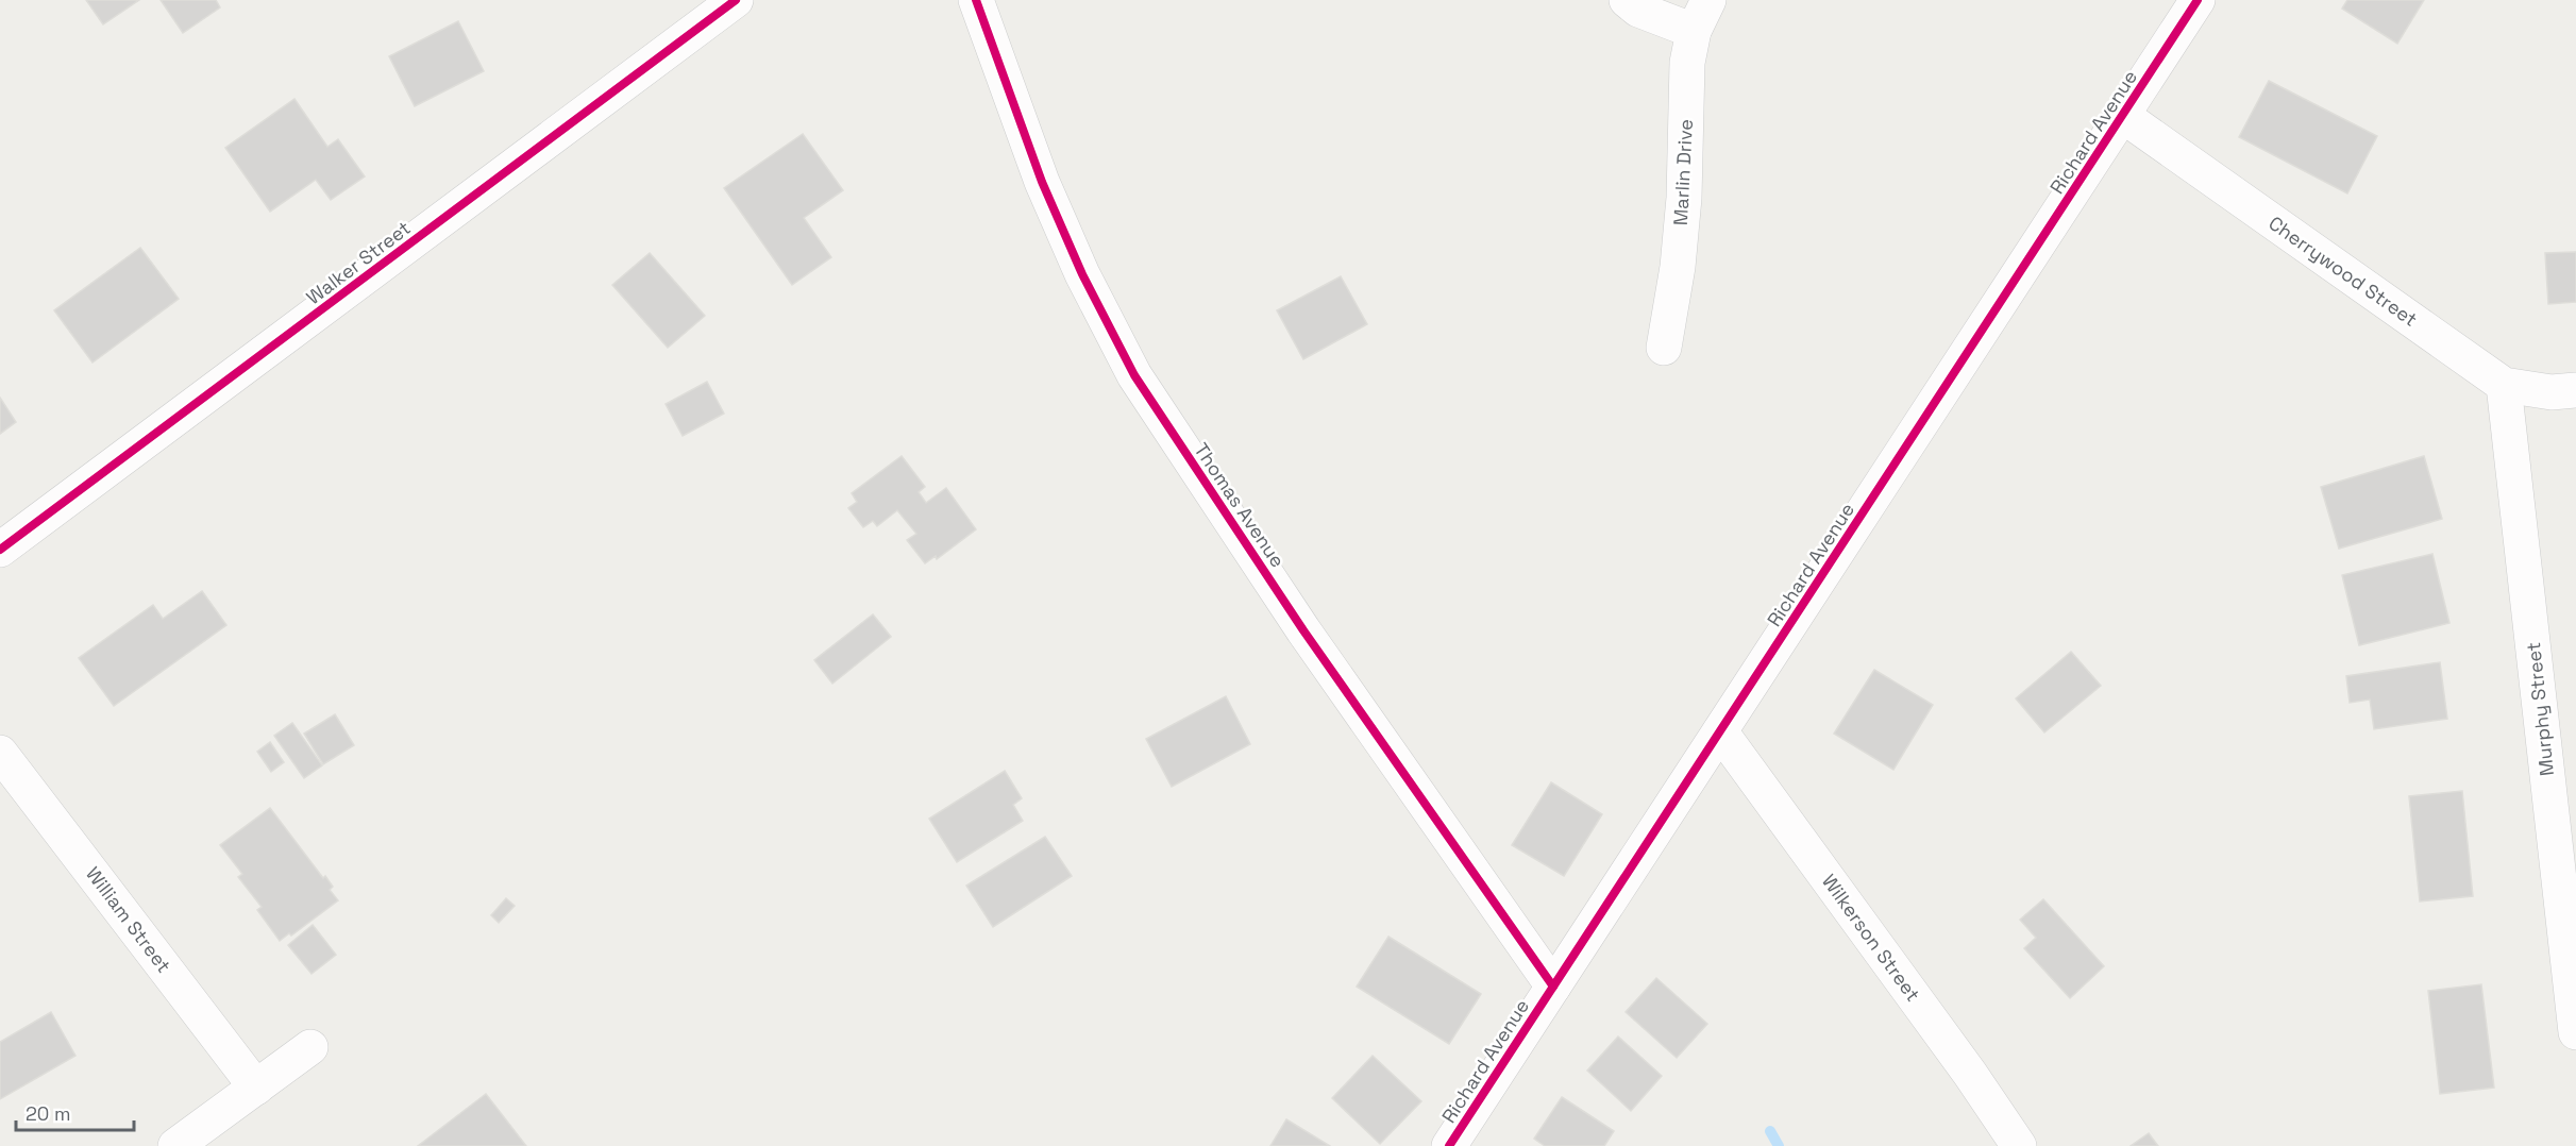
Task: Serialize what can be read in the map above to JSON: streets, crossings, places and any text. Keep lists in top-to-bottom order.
{
  "streets": {
    "street": [
      "Richard Avenue",
      "Marlin Drive",
      "Walker Street",
      "Cherrywood Street",
      "Thomas Avenue",
      "Murphy Street",
      "William Street",
      "Wilkerson Street"
    ]
  },
  "crossings": [
    ["Richard Avenue", "Cherrywood Street"],
    ["Richard Avenue", "Thomas Avenue"],
    ["Richard Avenue", "Wilkerson Street"],
    ["Cherrywood Street", "Murphy Street"]
  ],
  "scale_bar": "20 m"
}
